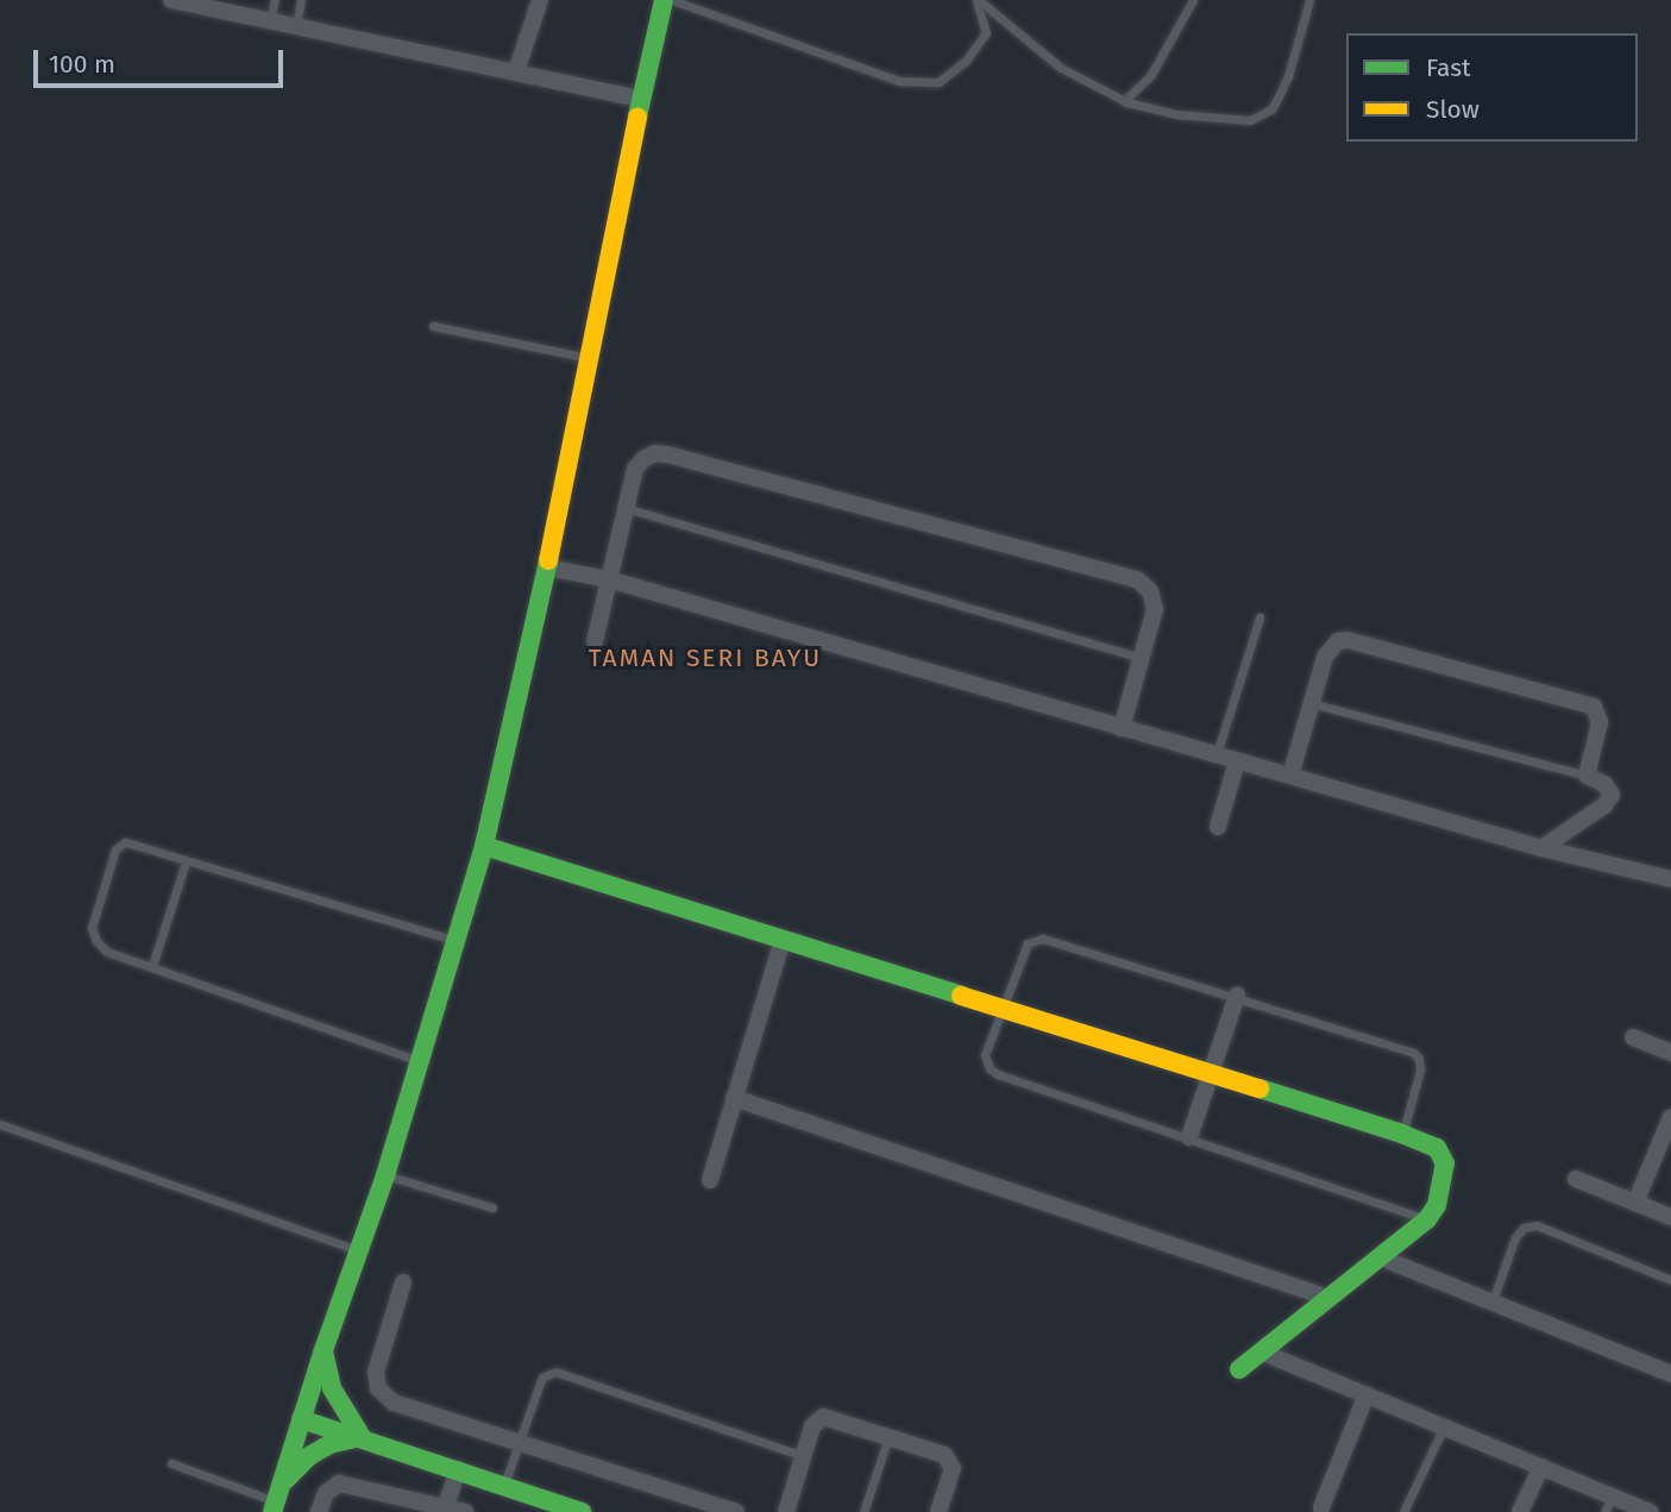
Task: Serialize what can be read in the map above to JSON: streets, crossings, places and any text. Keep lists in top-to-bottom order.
{
  "districts": ["TAMAN SERI BAYU"],
  "legend": ["Fast", "Slow"],
  "scale_bar": "100 m"
}
